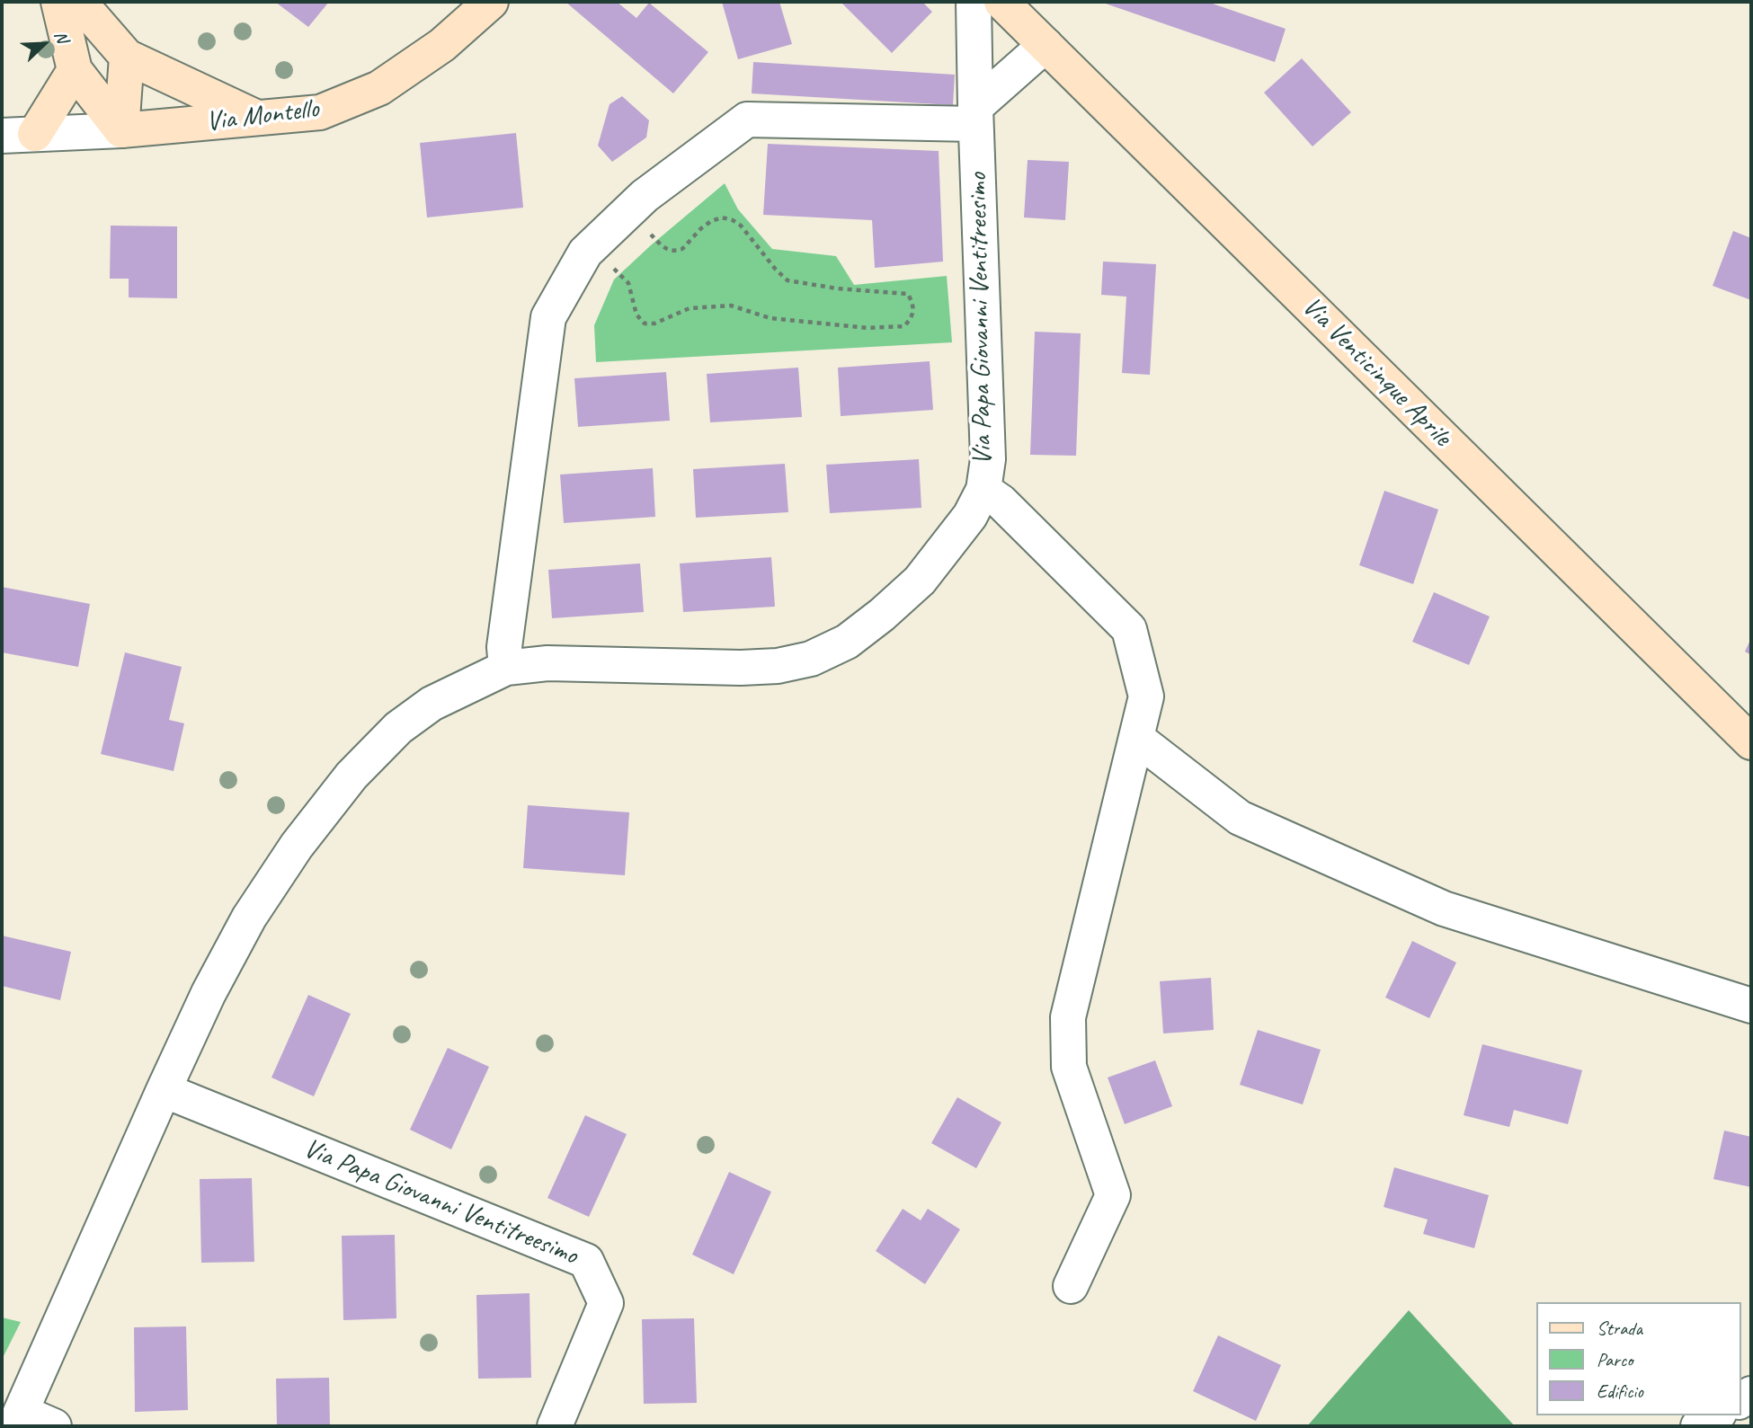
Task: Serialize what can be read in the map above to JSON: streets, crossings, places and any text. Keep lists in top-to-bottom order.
{
  "streets": {
    "main road": ["Via Montello", "Via Venticinque Aprile"],
    "street": ["Via Papa Giovanni Ventitreesimo"]
  },
  "legend": ["Strada", "Parco", "Edificio"],
  "north": "top right"
}
